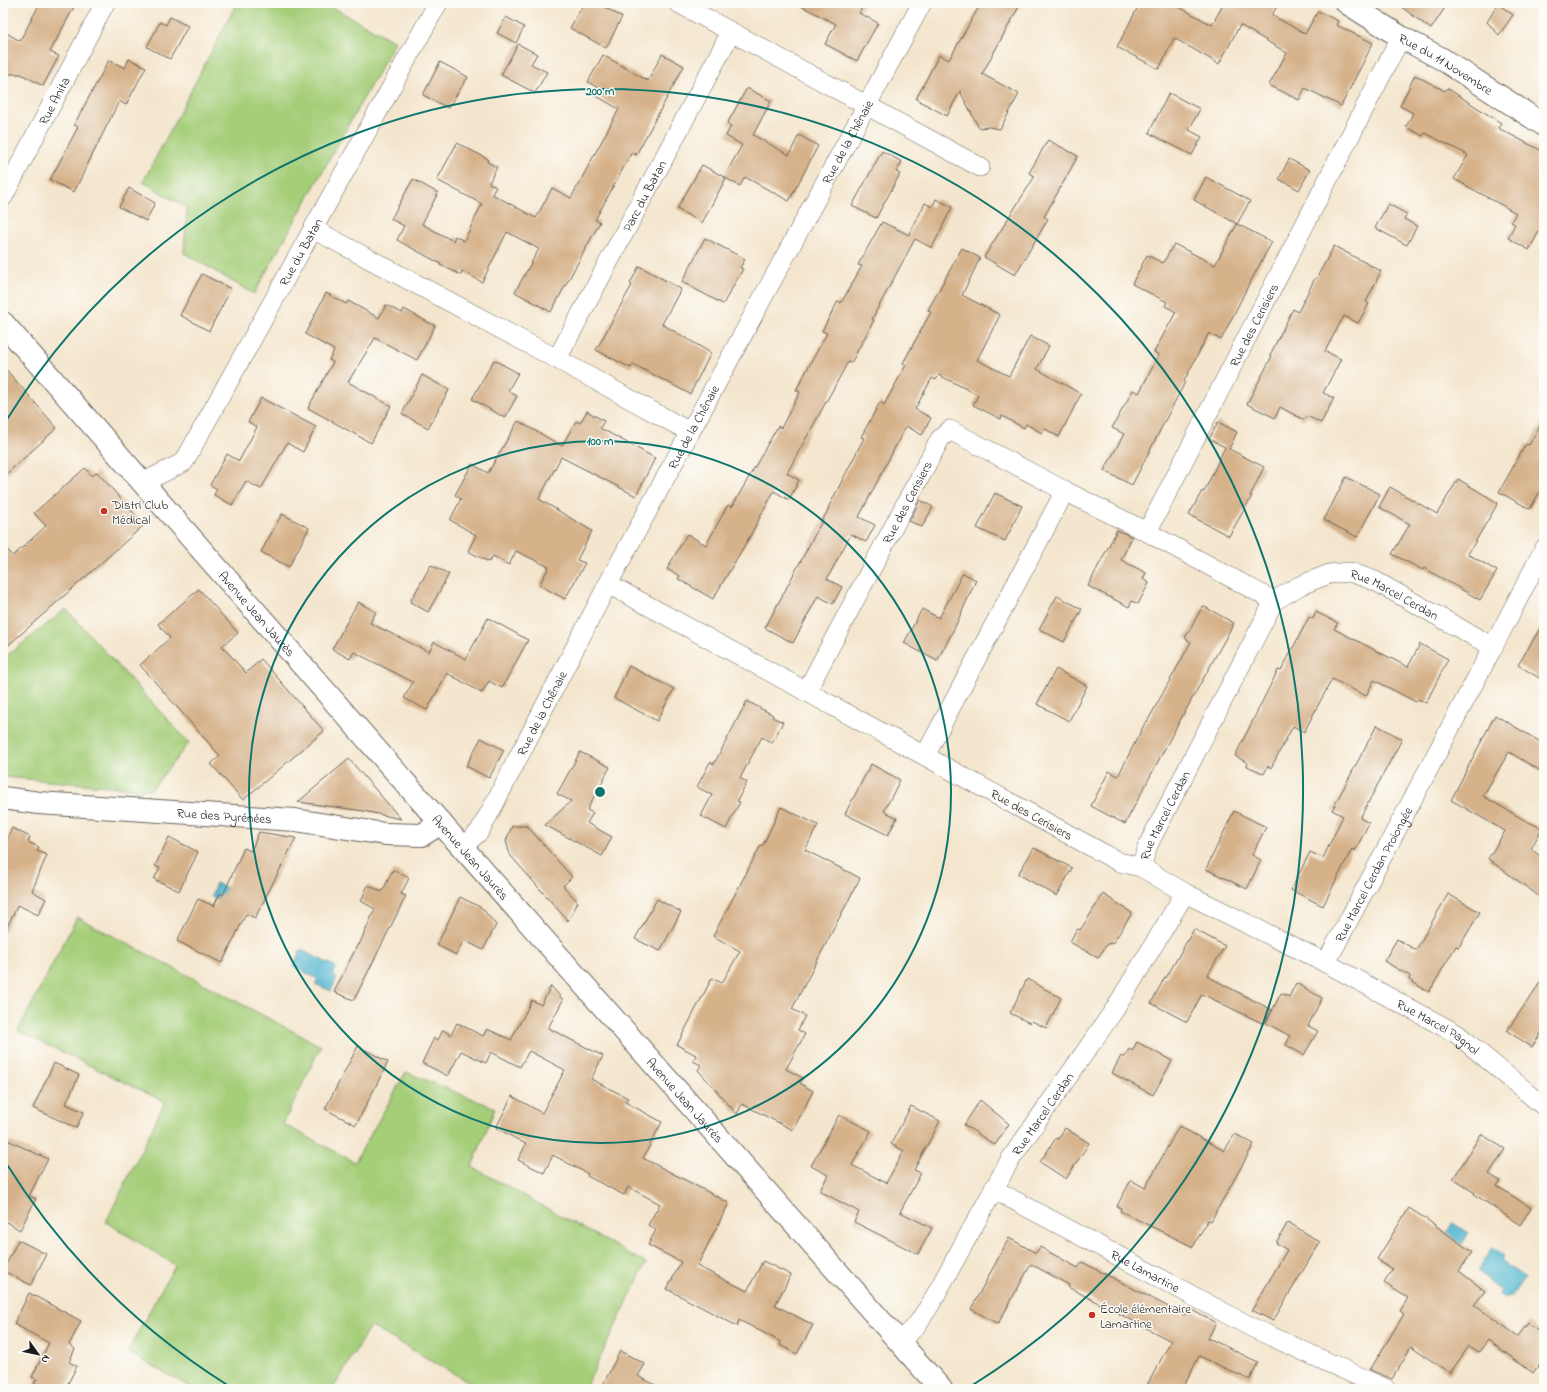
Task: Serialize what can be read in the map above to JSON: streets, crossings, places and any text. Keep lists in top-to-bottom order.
{
  "streets": {
    "main road": ["Rue du 11 Novembre", "Avenue Jean Jaurès", "Rue des Pyrénées"],
    "street": [
      "Rue Anita",
      "Rue de la Chênaie",
      "Parc du Batan",
      "Rue du Batan",
      "Rue des Cerisiers",
      "Rue Marcel Cerdan",
      "Rue Marcel Cerdan Prolongée",
      "Rue Marcel Pagnol",
      "Rue Lamartine"
    ]
  },
  "crossings": [
    ["Rue du 11 Novembre", "Rue des Cerisiers"],
    ["Rue de la Chênaie", "Rue des Cerisiers"],
    ["Rue de la Chênaie", "Avenue Jean Jaurès"],
    ["Rue du Batan", "Avenue Jean Jaurès"],
    ["Rue des Cerisiers", "Rue Marcel Cerdan"],
    ["Rue Marcel Cerdan", "Avenue Jean Jaurès"],
    ["Rue Marcel Cerdan", "Rue Marcel Cerdan Prolongée"],
    ["Rue Marcel Cerdan", "Rue Lamartine"],
    ["Avenue Jean Jaurès", "Rue des Pyrénées"],
    ["Rue Marcel Cerdan Prolongée", "Rue Marcel Pagnol"]
  ],
  "places": ["Distri Club Médical", "École élémentaire Lamartine"],
  "north": "bottom right",
  "rings": ["200 m", "100 m"]
}
